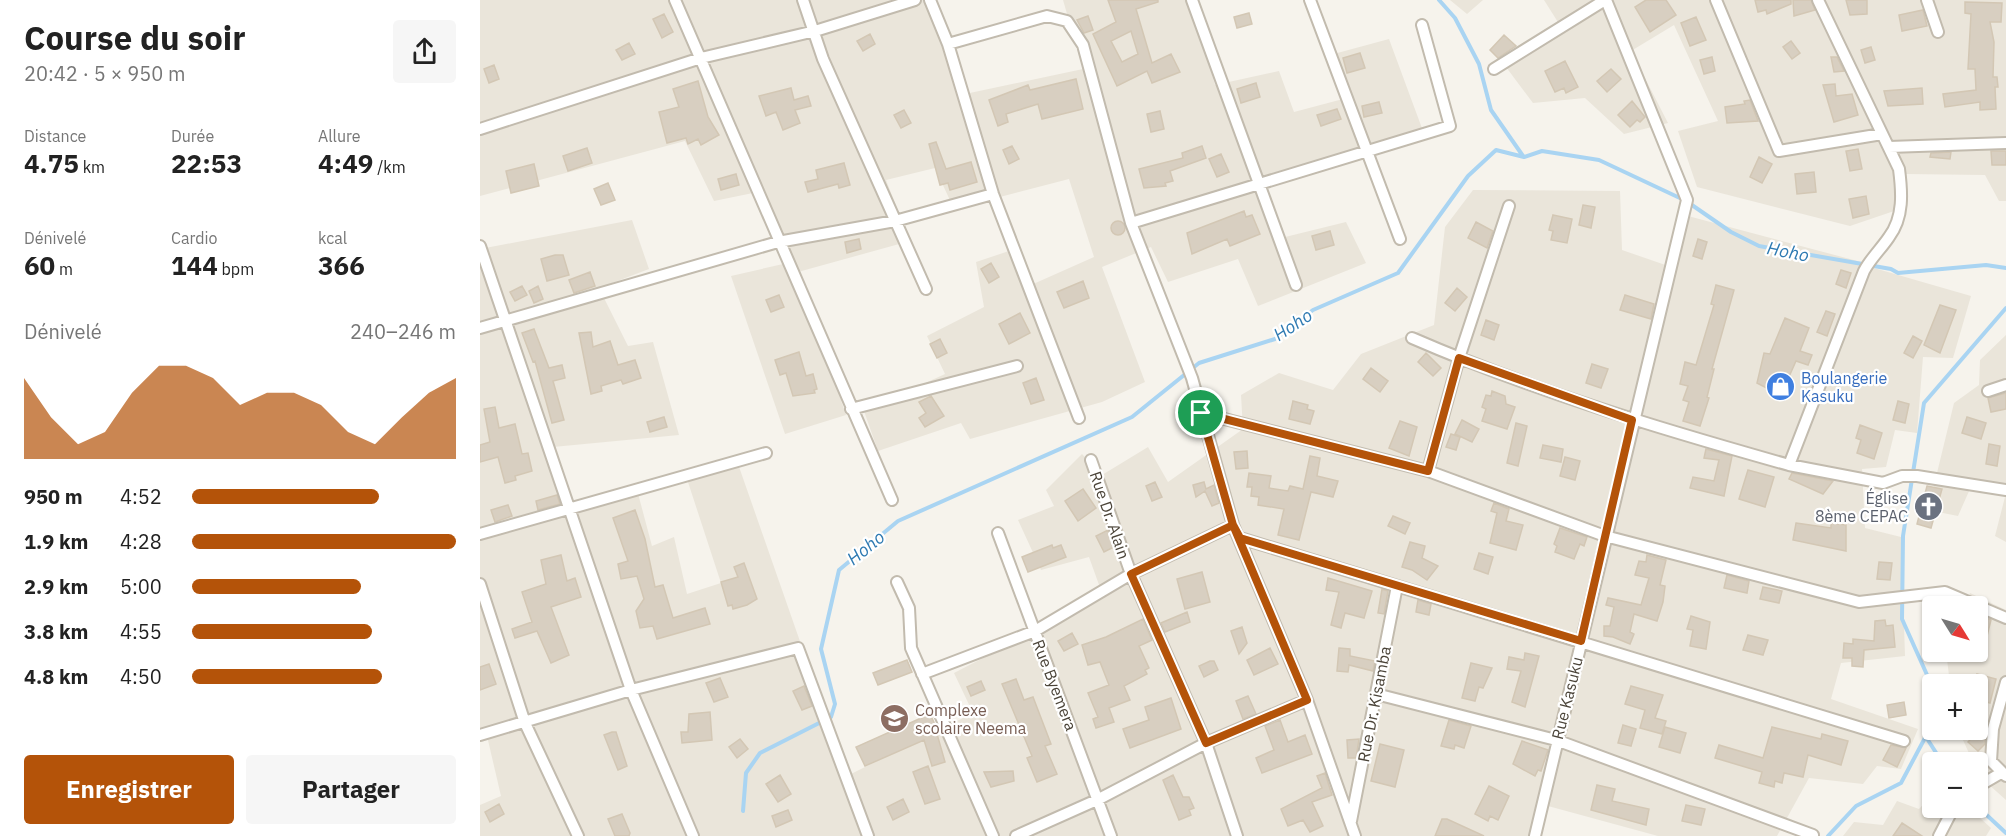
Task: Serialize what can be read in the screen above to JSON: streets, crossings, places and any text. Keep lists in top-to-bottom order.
{
  "streets": {
    "street": [
      "Rue Dr. Alain",
      "Rue Byemera",
      "Rue Kasuku",
      "Rue Dr. Kisamba"
    ]
  },
  "water": ["Hoho"],
  "places": {
    "shop": ["Boulangerie Kasuku"],
    "church": ["Église 8ème CEPAC"],
    "school or university": ["Complexe scolaire Neema"]
  },
  "north": "bottom right",
  "page": {
    "heading": ["Course du soir", "20:42 · 5 × 950 m"],
    "stats": [
      ["Distance", "4.75 km"],
      ["Durée", "22:53"],
      ["Allure", "4:49 /km"],
      ["Dénivelé", "60 m"],
      ["Cardio", "144 bpm"],
      ["kcal", "366"]
    ],
    "chart": ["Dénivelé", "240–246 m"],
    "list": [
      {
        "name": "950 m",
        "note": "4:52"
      },
      {
        "name": "1.9 km",
        "note": "4:28"
      },
      {
        "name": "2.9 km",
        "note": "5:00"
      },
      {
        "name": "3.8 km",
        "note": "4:55"
      },
      {
        "name": "4.8 km",
        "note": "4:50"
      }
    ],
    "map_buttons": ["+", "−"],
    "buttons": ["Enregistrer", "Partager"]
  }
}
